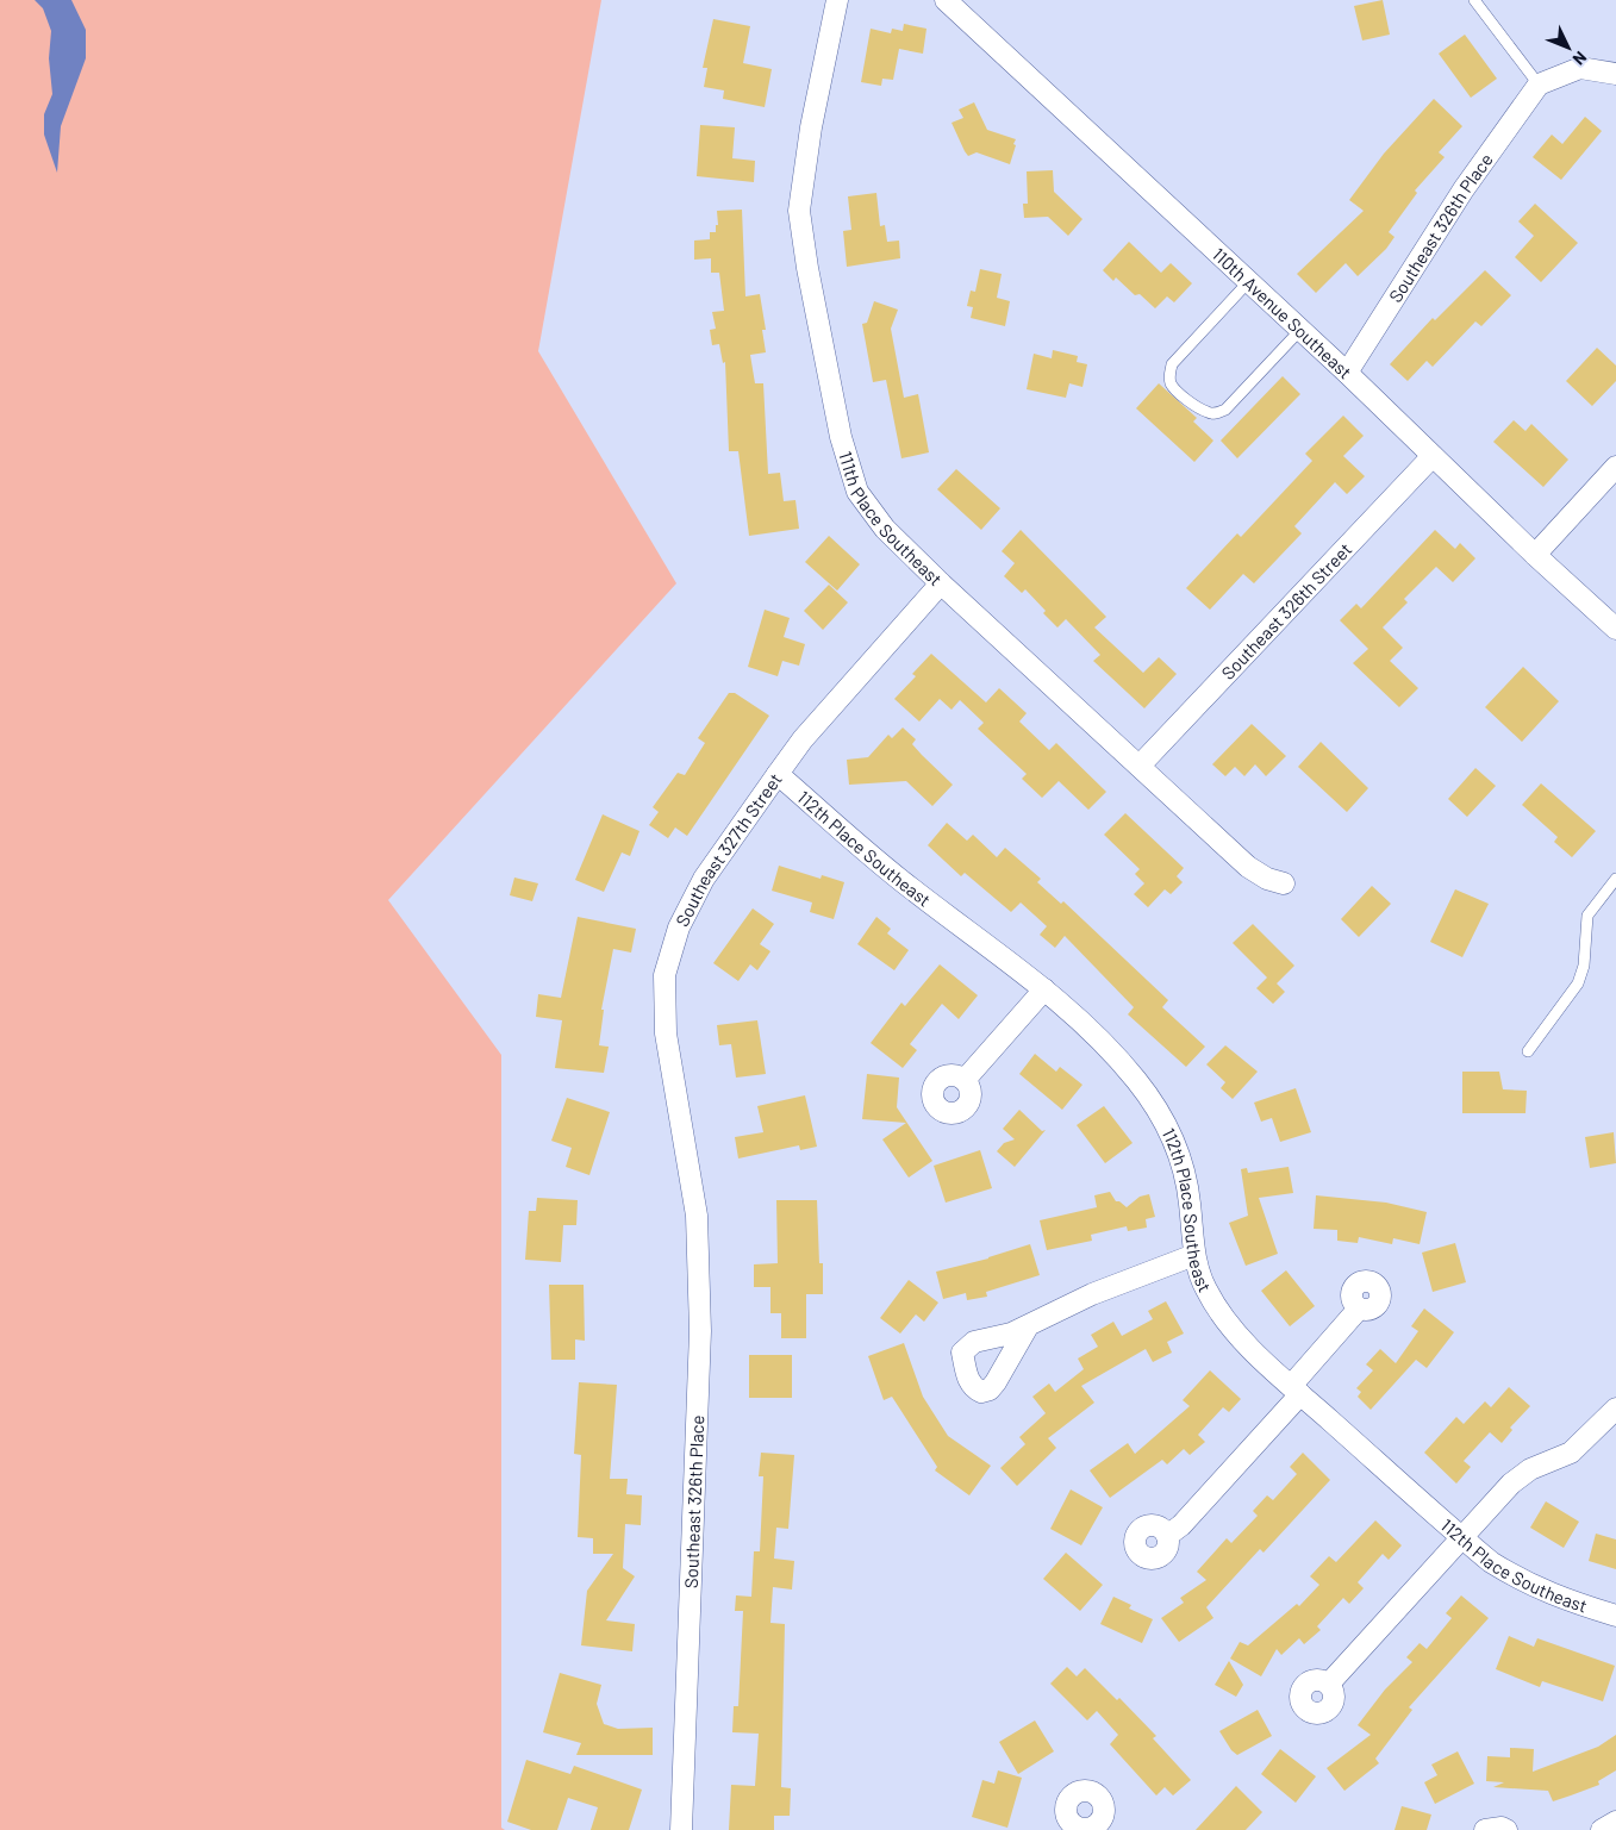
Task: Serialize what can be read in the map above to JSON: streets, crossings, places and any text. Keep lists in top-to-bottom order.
{
  "streets": {
    "street": [
      "Southeast 326th Place",
      "110th Avenue Southeast",
      "111th Place Southeast",
      "Southeast 326th Street",
      "112th Place Southeast",
      "Southeast 327th Street"
    ]
  },
  "crossings": [
    ["Southeast 326th Place", "110th Avenue Southeast"],
    ["Southeast 326th Place", "Southeast 327th Street"],
    ["110th Avenue Southeast", "Southeast 326th Street"],
    ["111th Place Southeast", "Southeast 326th Street"],
    ["111th Place Southeast", "Southeast 327th Street"],
    ["112th Place Southeast", "Southeast 327th Street"]
  ],
  "north": "bottom right"
}
